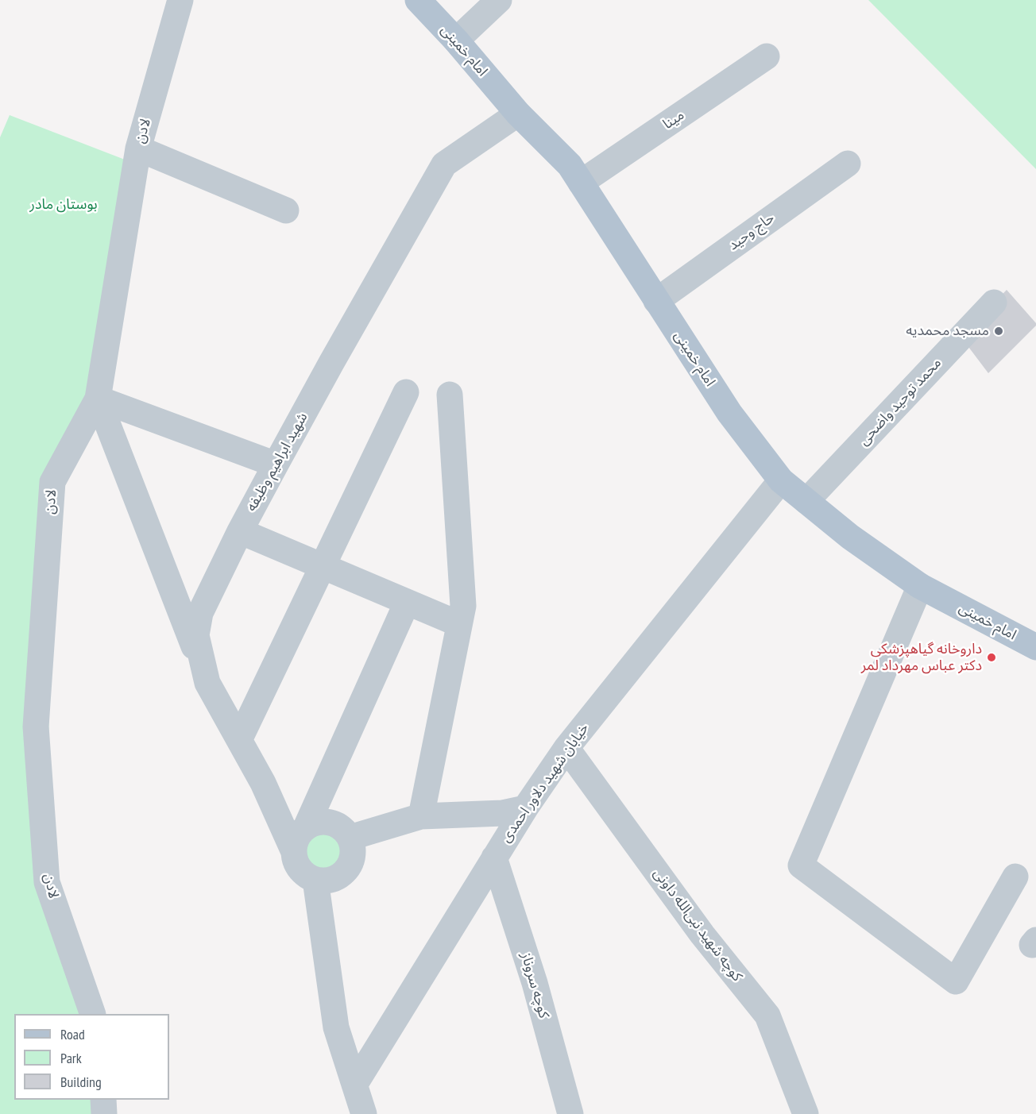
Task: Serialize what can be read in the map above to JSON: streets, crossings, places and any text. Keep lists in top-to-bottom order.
{
  "streets": {
    "main road": ["امام خمینی"],
    "street": [
      "مینا",
      "لادن",
      "حاج وحید",
      "محمد توحید واضحی",
      "شهید ابراهیم وظیفه",
      "خیابان شهید دلاور احمدی",
      "کوچه شهید نبی‌الله داونی",
      "کوچه سروناز"
    ]
  },
  "crossings": [
    ["امام خمینی", "مینا"],
    ["امام خمینی", "حاج وحید"],
    ["امام خمینی", "محمد توحید واضحی"],
    ["امام خمینی", "شهید ابراهیم وظیفه"],
    ["امام خمینی", "خیابان شهید دلاور احمدی"],
    ["خیابان شهید دلاور احمدی", "کوچه شهید نبی‌الله داونی"],
    ["خیابان شهید دلاور احمدی", "کوچه سروناز"]
  ],
  "parks": ["بوستان مادر"],
  "places": ["مسجد محمدیه", "داروخانه گیاهپزشکی دکتر عباس مهرداد لمر"],
  "legend": ["Road", "Park", "Building"]
}
